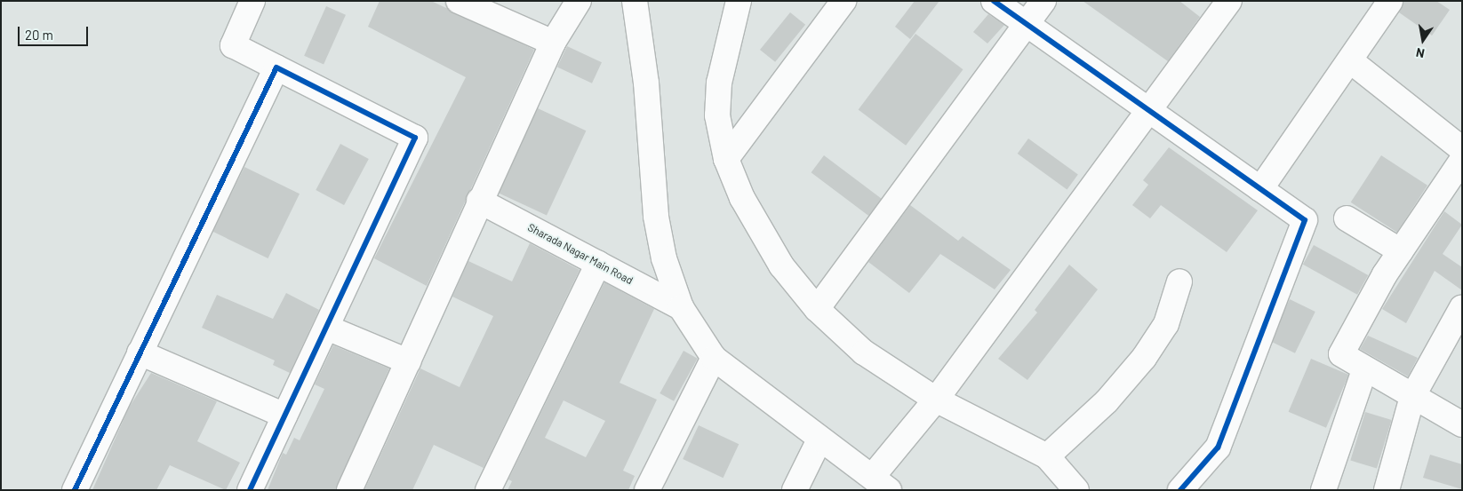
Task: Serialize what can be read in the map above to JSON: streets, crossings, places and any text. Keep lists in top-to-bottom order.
{
  "streets": {
    "street": ["Sharada Nagar Main Road"]
  },
  "scale_bar": "20 m",
  "north": "bottom"
}
